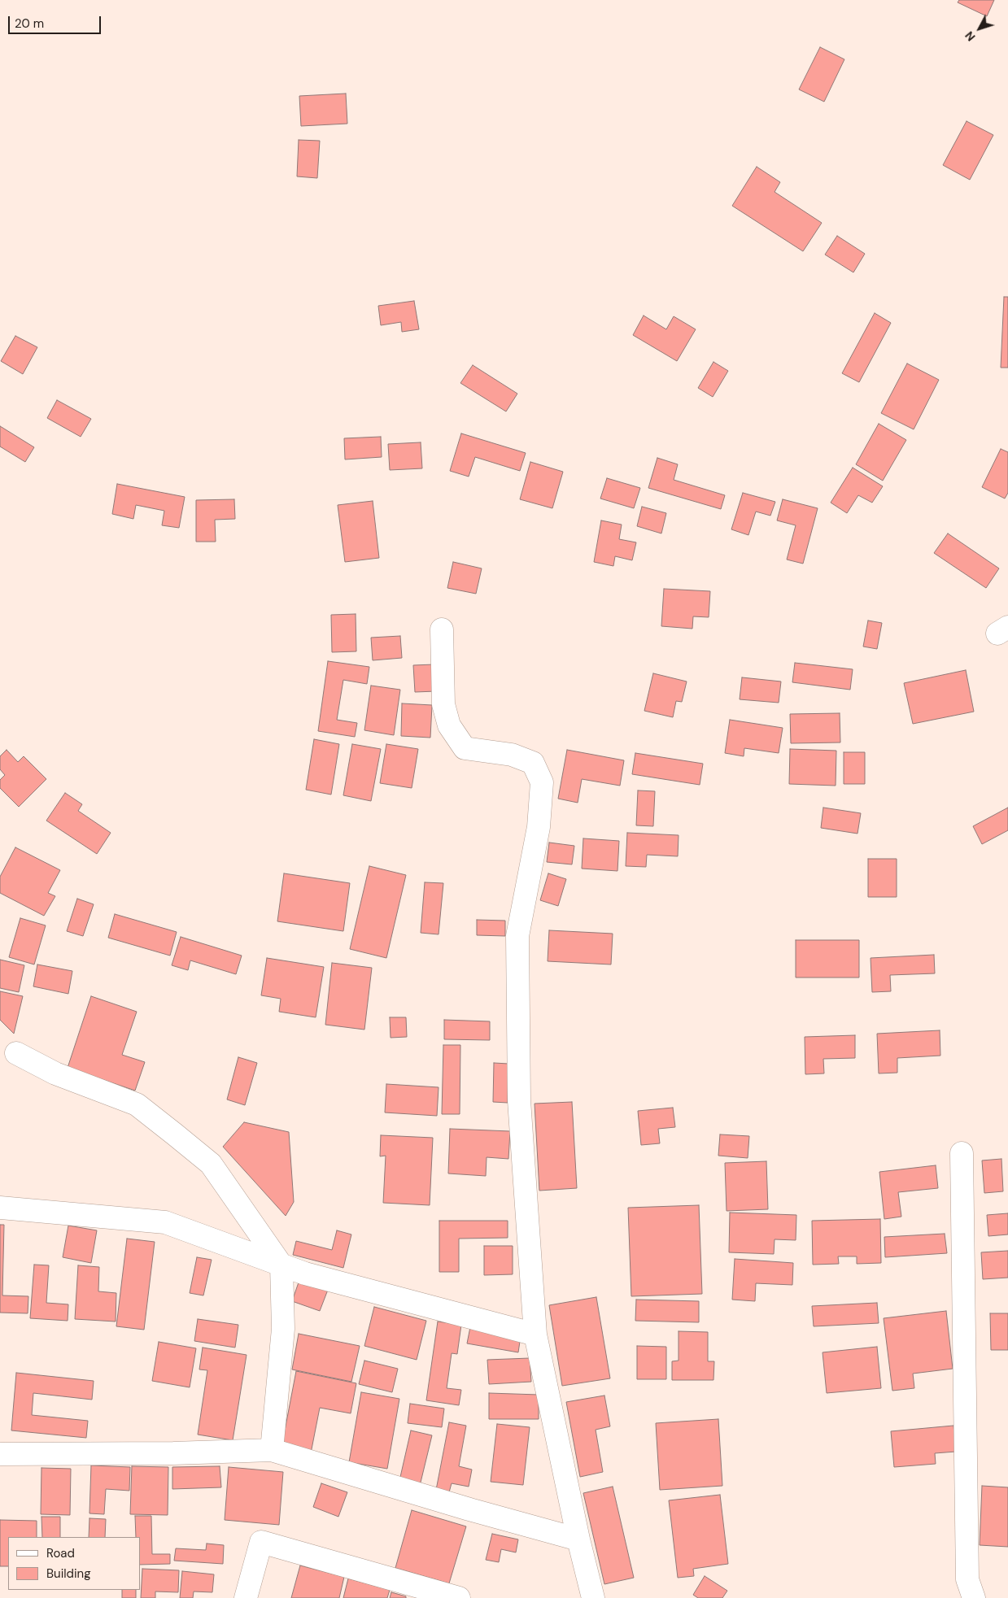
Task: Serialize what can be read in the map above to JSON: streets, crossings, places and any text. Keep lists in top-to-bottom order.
{
  "legend": ["Road", "Building"],
  "scale_bar": "20 m",
  "north": "bottom left"
}
